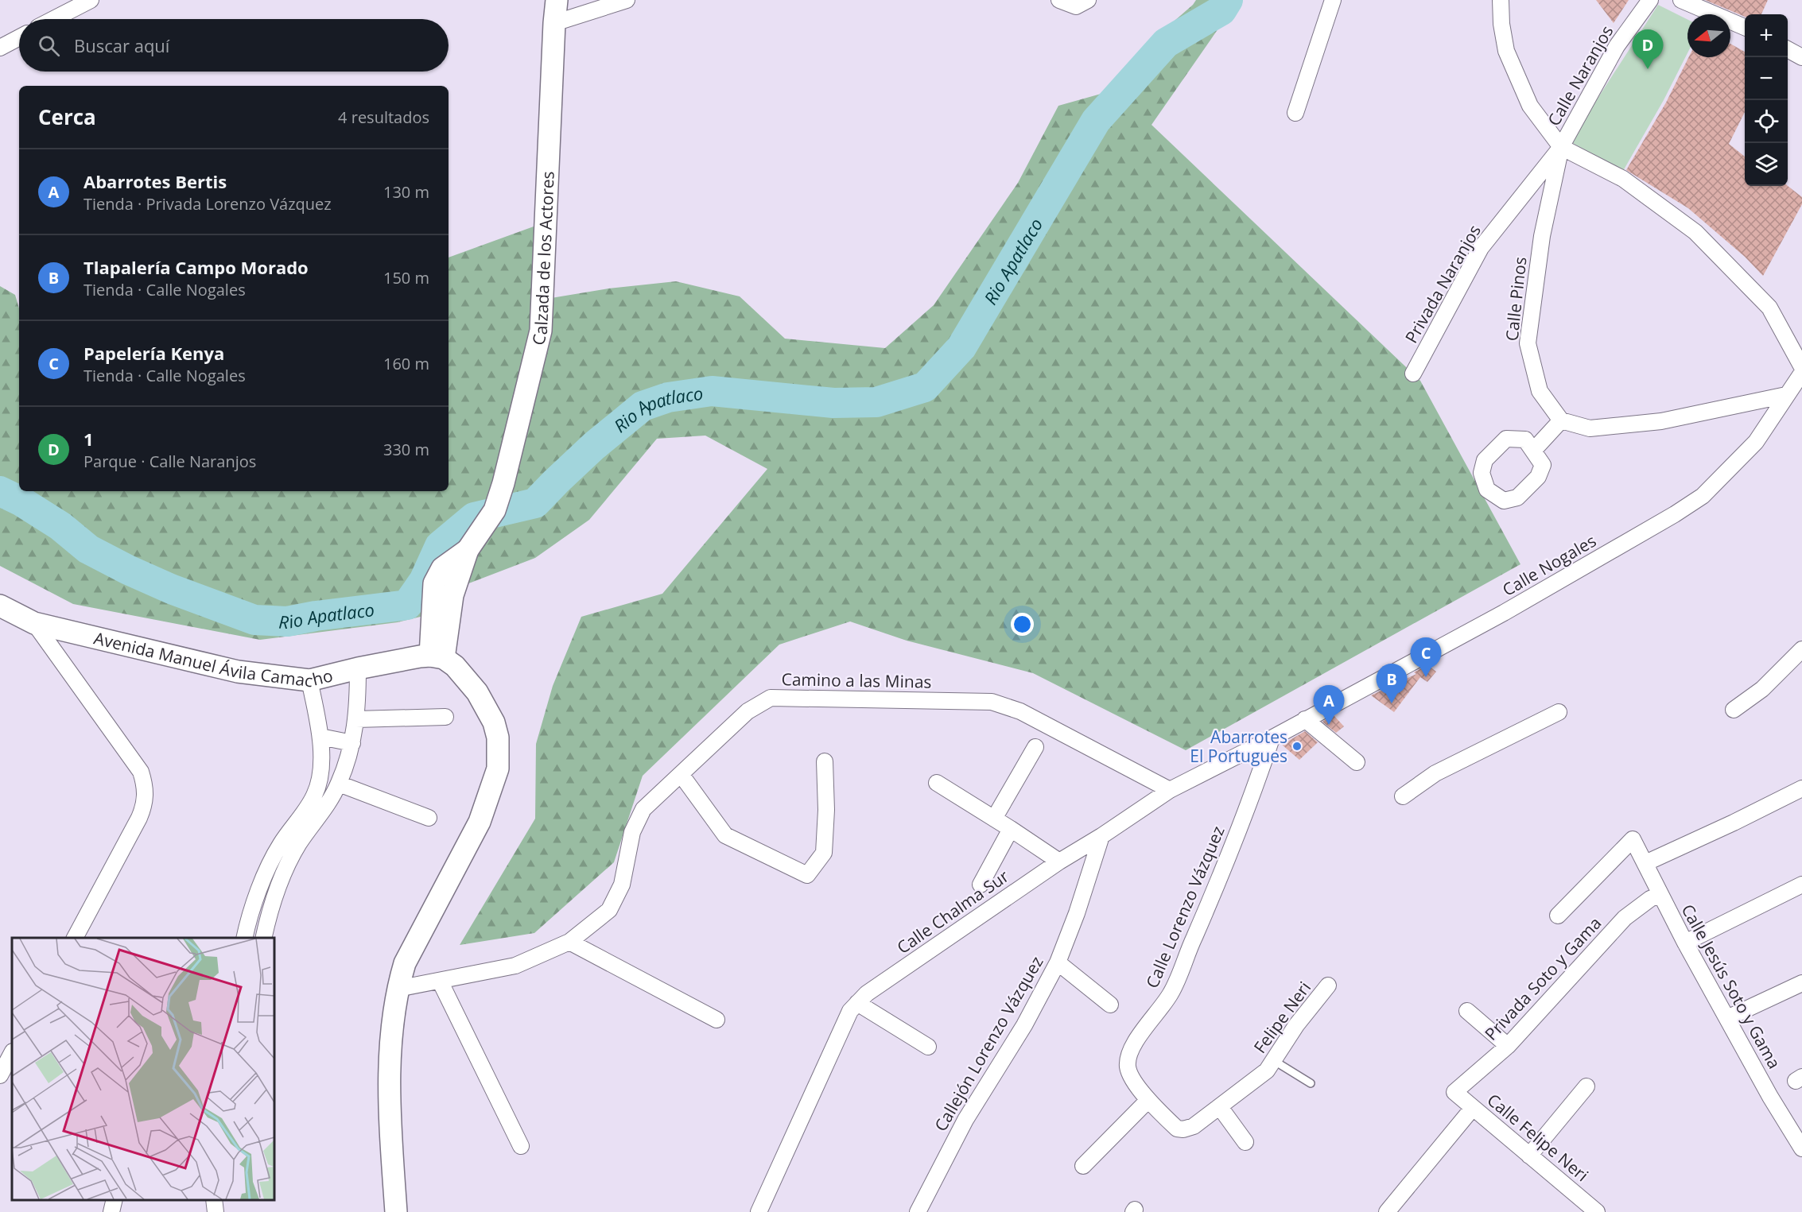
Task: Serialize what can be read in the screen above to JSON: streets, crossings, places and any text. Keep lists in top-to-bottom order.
{
  "streets": {
    "main road": ["Calzada de los Actores", "Avenida Manuel Ávila Camacho"],
    "street": [
      "Calle Naranjos",
      "Privada Naranjos",
      "Calle Pinos",
      "Calle Nogales",
      "Camino a las Minas",
      "Calle Lorenzo Vázquez",
      "Calle Chalma Sur",
      "Privada Soto y Gama",
      "Calle Jesús Soto y Gama",
      "Felipe Neri",
      "Callejón Lorenzo Vázquez",
      "Calle Felipe Neri"
    ]
  },
  "crossings": [
    ["Calle Naranjos", "Privada Naranjos"],
    ["Calle Naranjos", "Calle Pinos"],
    ["Calzada de los Actores", "Avenida Manuel Ávila Camacho"],
    ["Privada Naranjos", "Calle Pinos"],
    ["Calle Nogales", "Calle Lorenzo Vázquez"],
    ["Calle Nogales", "Calle Chalma Sur"],
    ["Camino a las Minas", "Calle Chalma Sur"],
    ["Calle Lorenzo Vázquez", "Calle Chalma Sur"],
    ["Calle Lorenzo Vázquez", "Felipe Neri"],
    ["Calle Chalma Sur", "Callejón Lorenzo Vázquez"],
    ["Privada Soto y Gama", "Calle Jesús Soto y Gama"],
    ["Privada Soto y Gama", "Calle Felipe Neri"]
  ],
  "water": ["Rio Apatlaco"],
  "places": ["Abarrotes El Portugues"],
  "north": "left",
  "page": {
    "map_buttons": ["+", "−"],
    "search": "Buscar aquí",
    "pins": [
      "D",
      "C",
      "B",
      "A"
    ],
    "heading": ["Cerca", "4 resultados"],
    "list": [
      {
        "mark": "A",
        "name": "Abarrotes Bertis",
        "note": "Tienda · Privada Lorenzo Vázquez",
        "value": "130 m"
      },
      {
        "mark": "B",
        "name": "Tlapalería Campo Morado",
        "note": "Tienda · Calle Nogales",
        "value": "150 m"
      },
      {
        "mark": "C",
        "name": "Papelería Kenya",
        "note": "Tienda · Calle Nogales",
        "value": "160 m"
      },
      {
        "mark": "D",
        "name": "1",
        "note": "Parque · Calle Naranjos",
        "value": "330 m"
      }
    ]
  }
}
